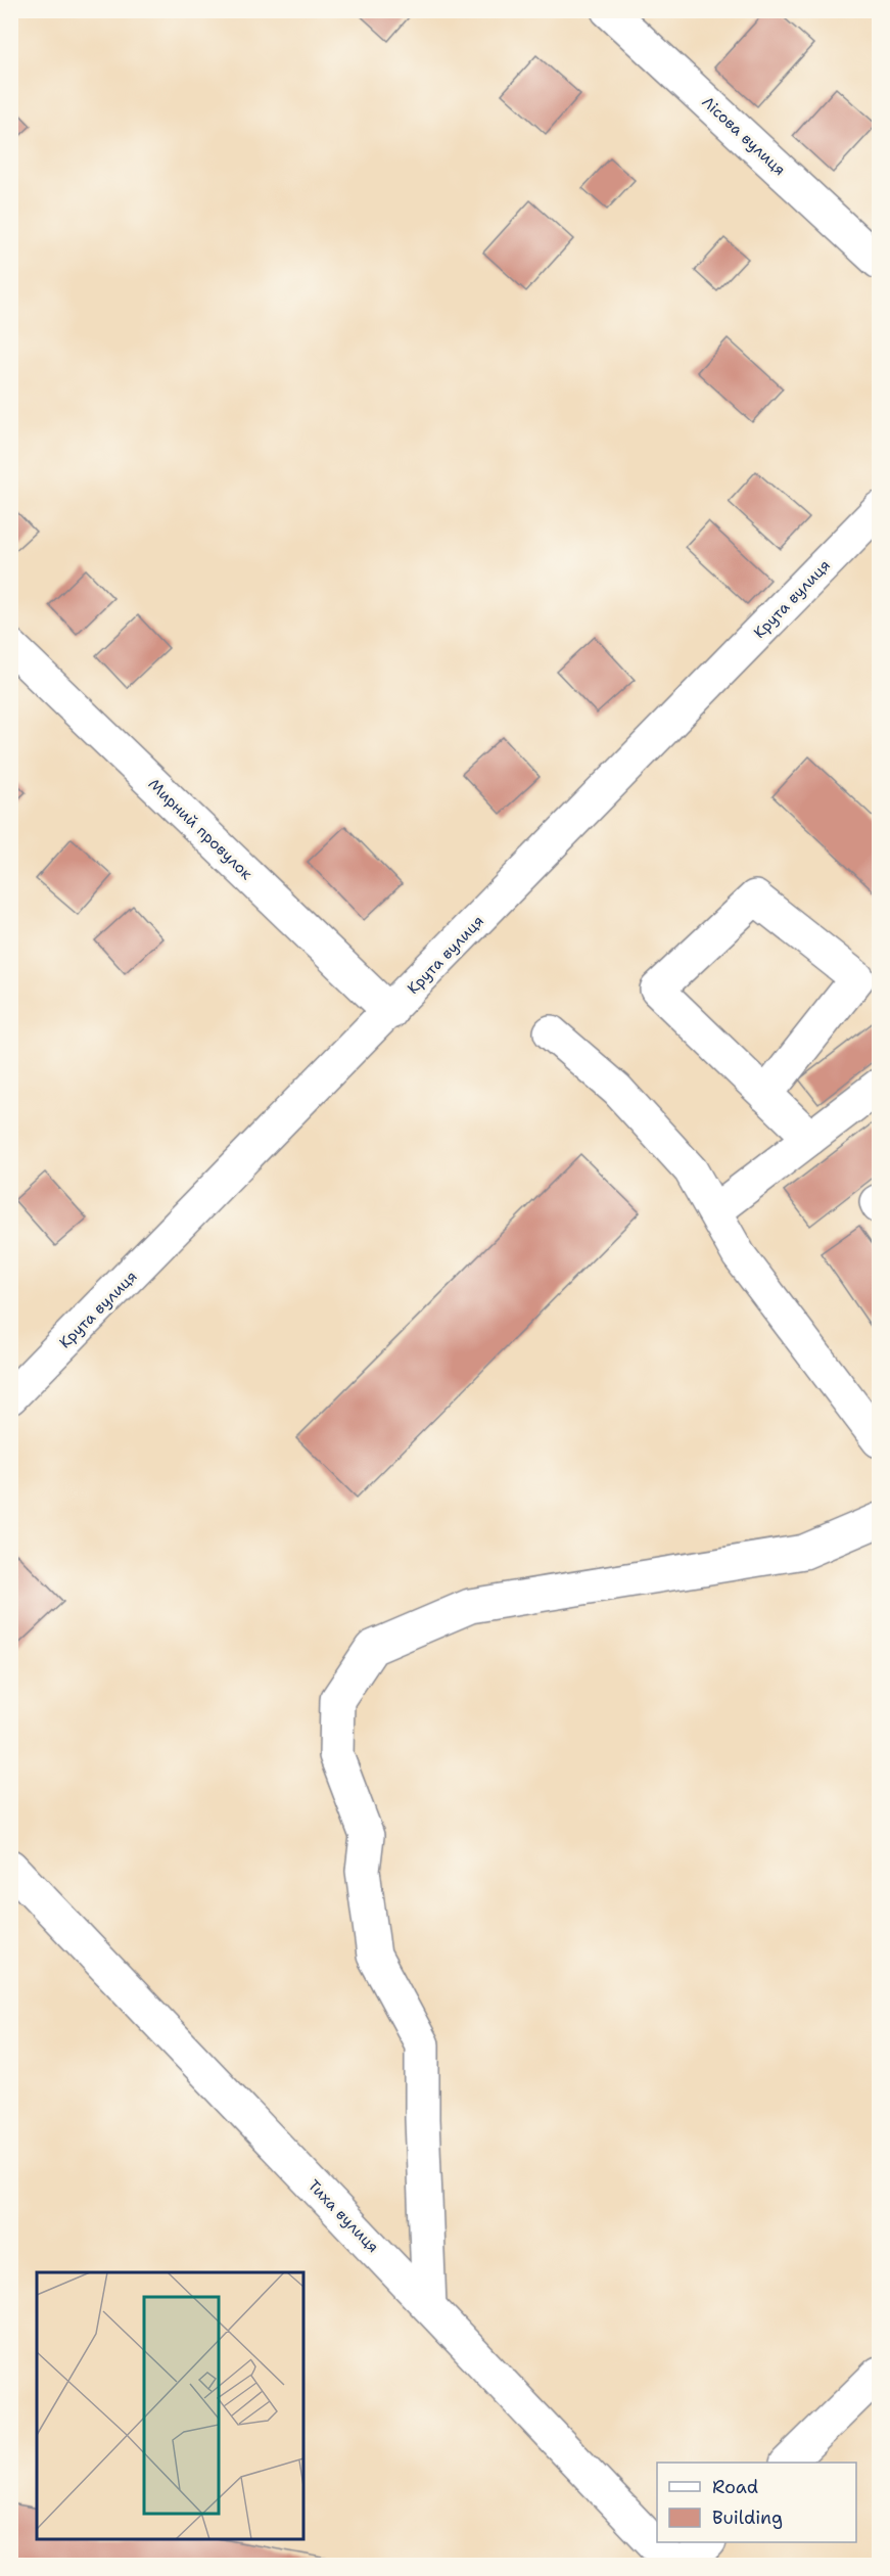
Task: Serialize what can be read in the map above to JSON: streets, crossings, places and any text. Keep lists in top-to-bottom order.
{
  "streets": {
    "street": [
      "Лісова вулиця",
      "Крута вулиця",
      "Мирний провулок",
      "Тиха вулиця"
    ]
  },
  "crossings": [
    ["Крута вулиця", "Мирний провулок"]
  ],
  "legend": ["Road", "Building"]
}
